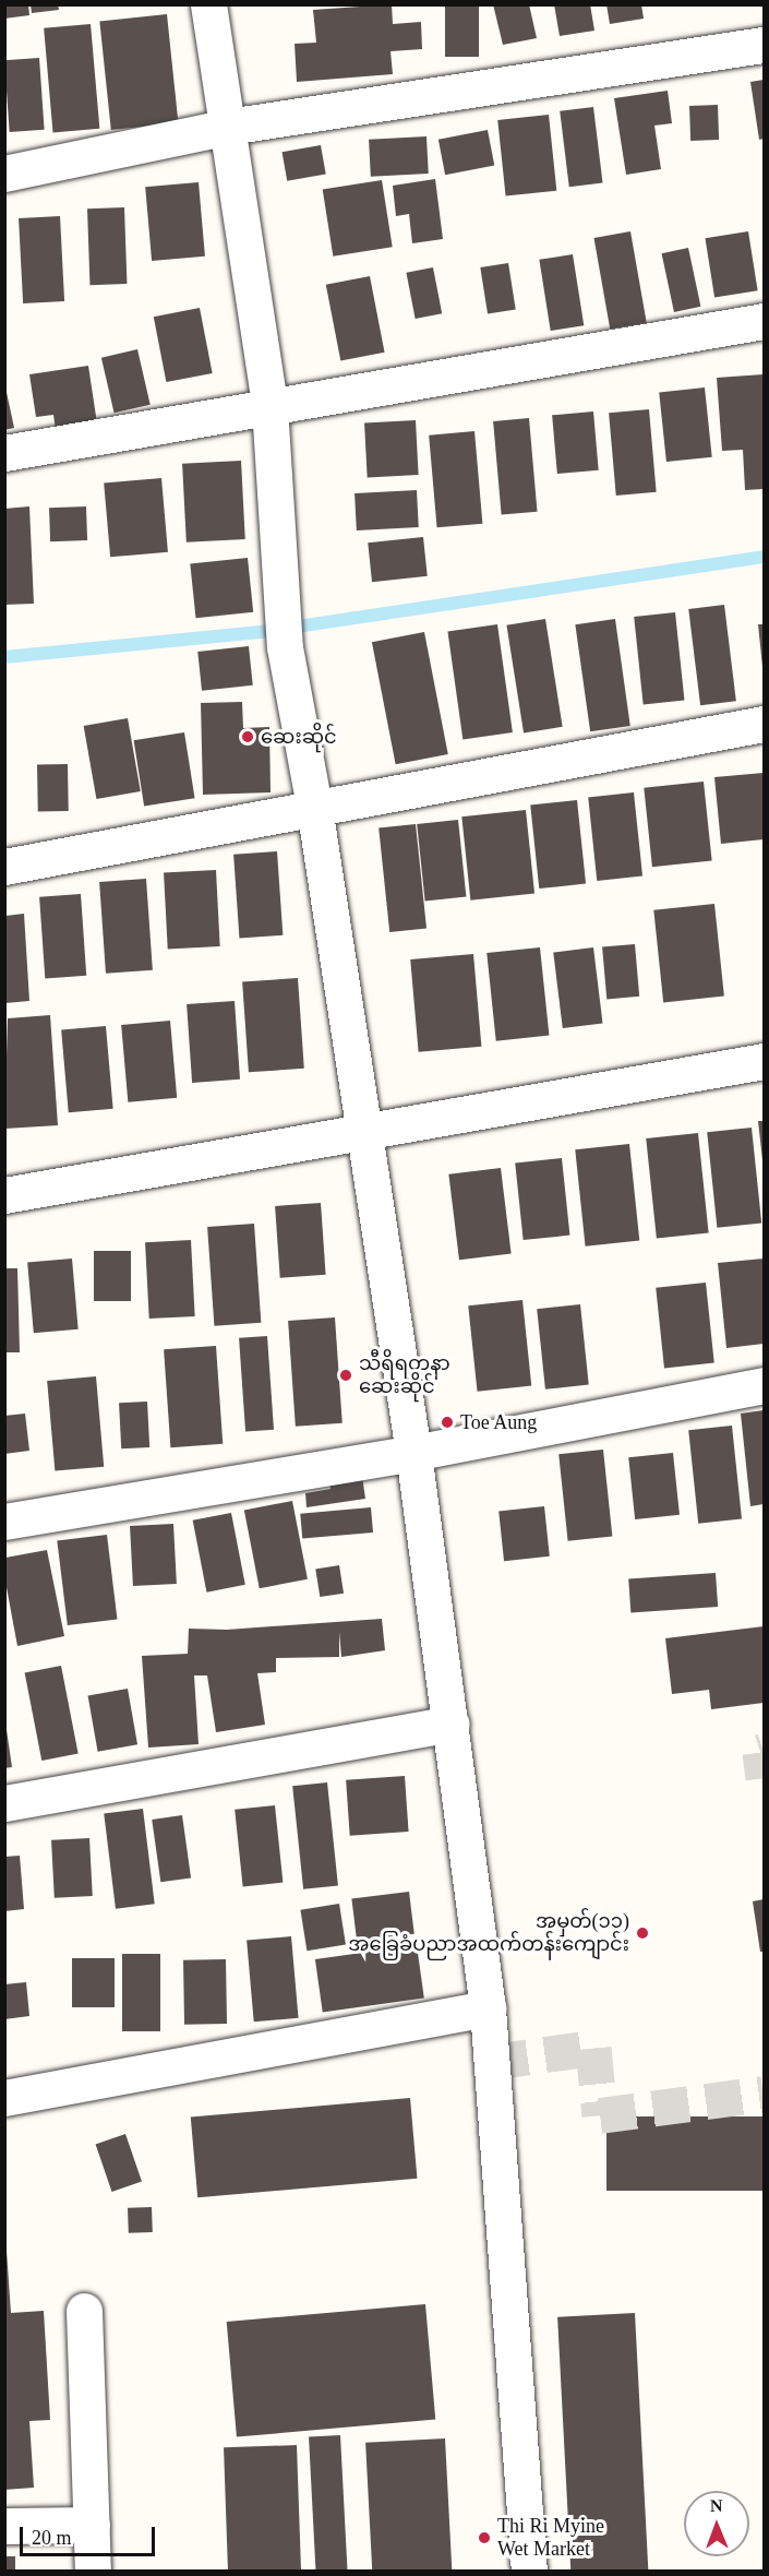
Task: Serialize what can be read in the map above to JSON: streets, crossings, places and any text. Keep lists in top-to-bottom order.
{
  "places": [
    "ဆေးဆိုင်",
    "သီရိရတနာ ဆေးဆိုင်",
    "Toe Aung",
    "အမှတ်(၁၁) အခြေခံပညာအထက်တန်းကျောင်း",
    "Thi Ri Myine Wet Market"
  ],
  "scale_bar": "20 m",
  "north": "top"
}
